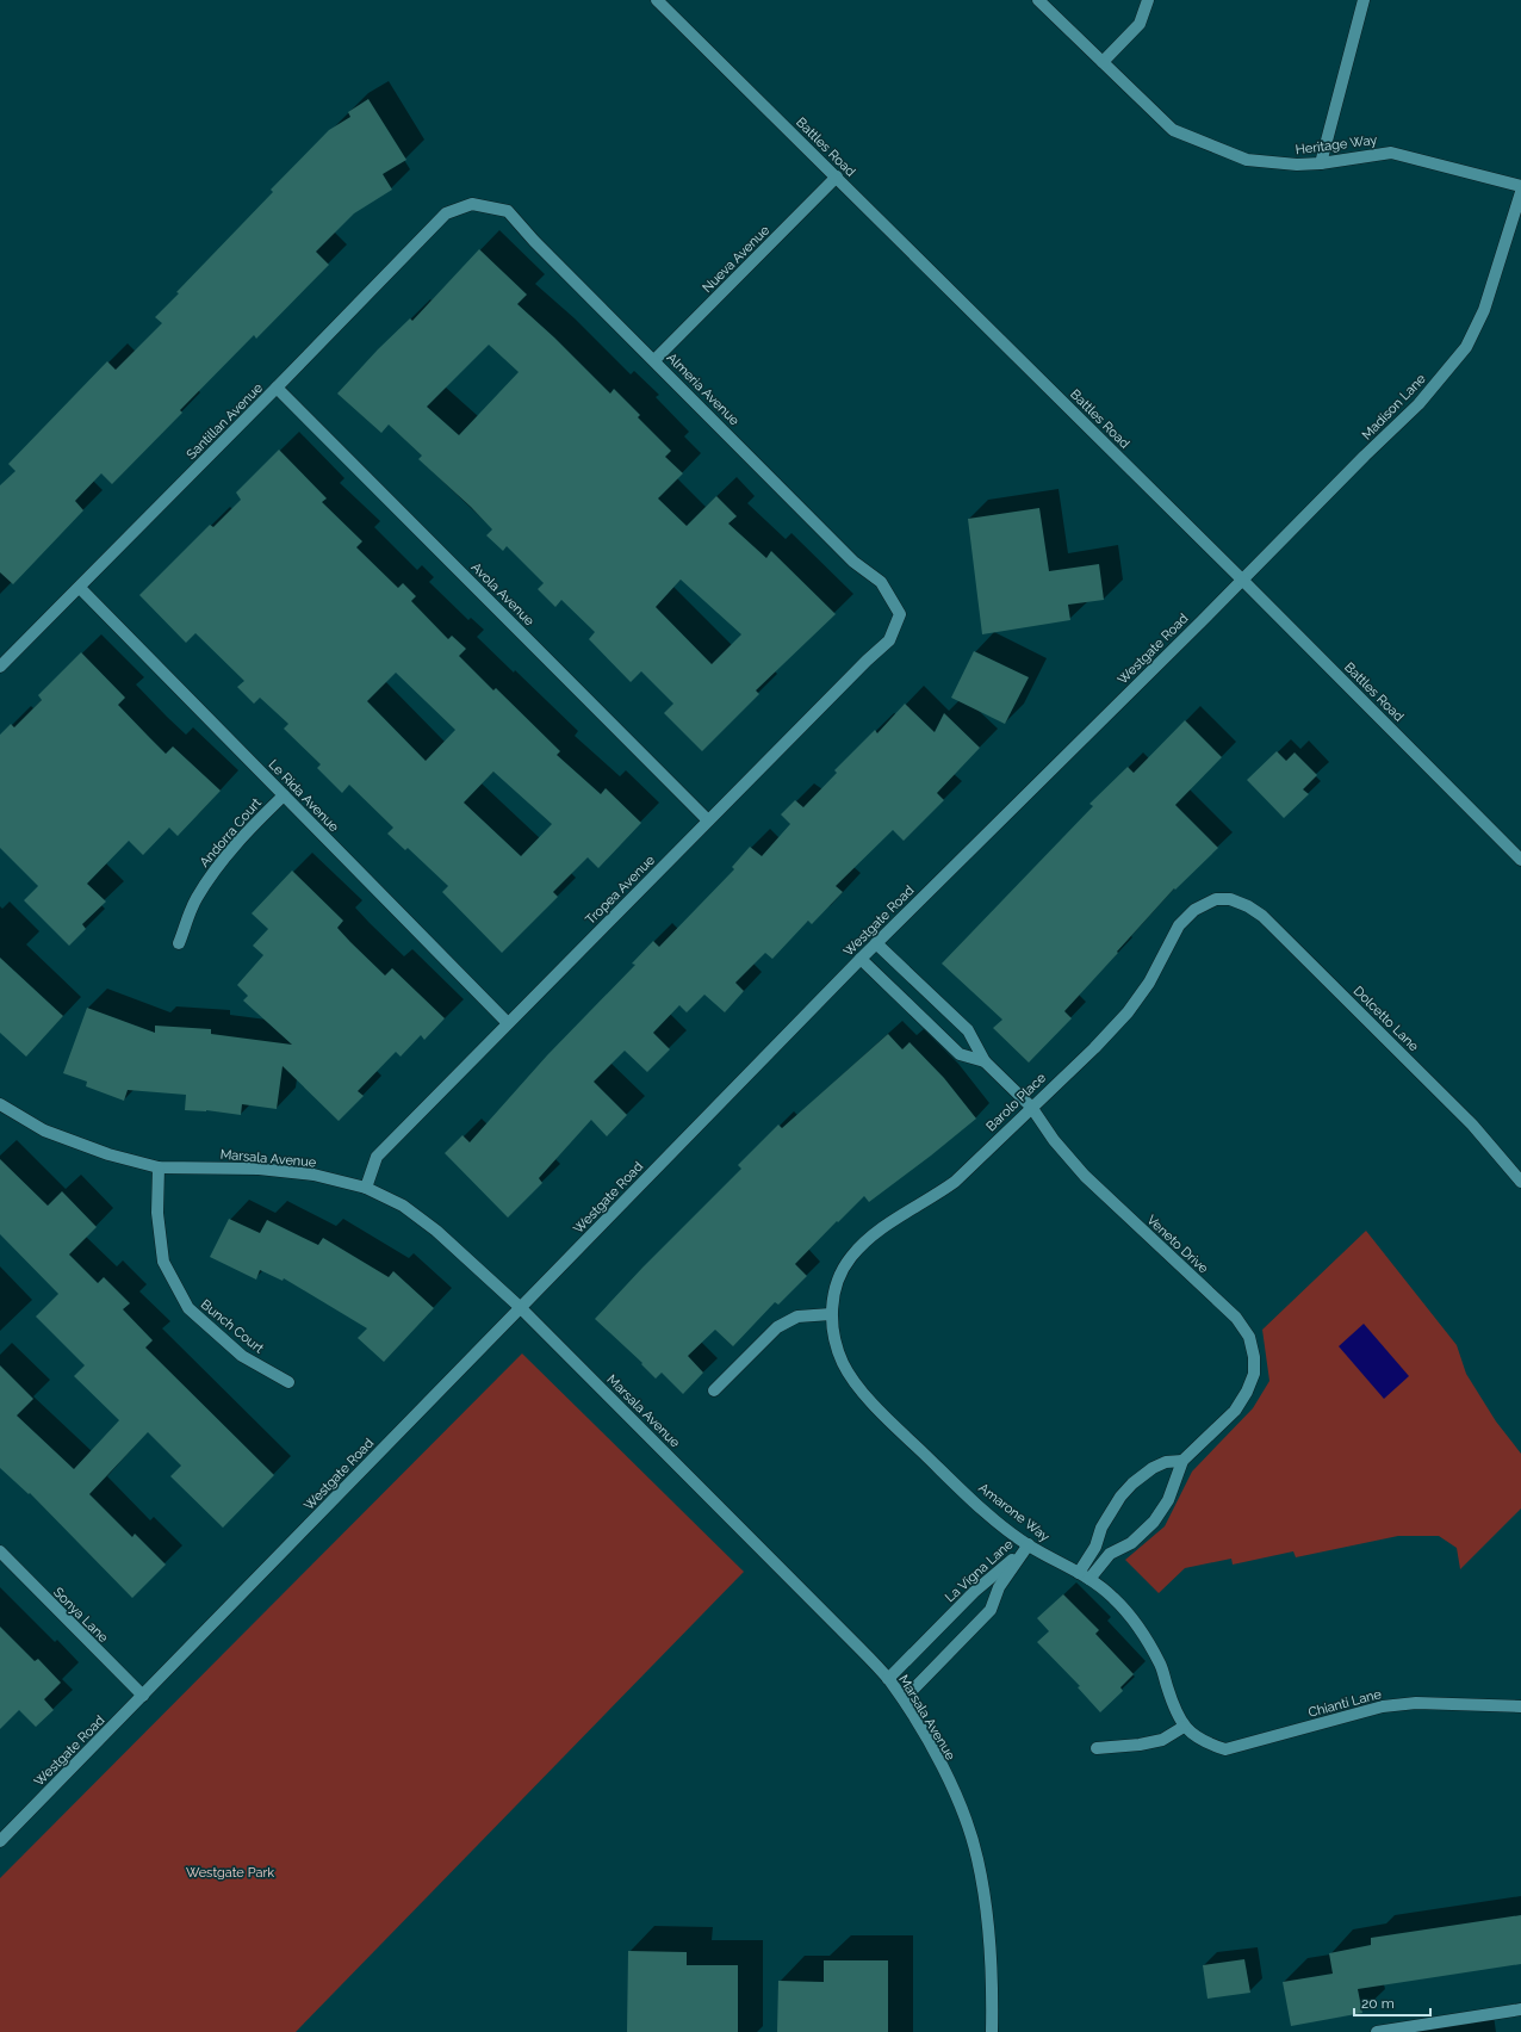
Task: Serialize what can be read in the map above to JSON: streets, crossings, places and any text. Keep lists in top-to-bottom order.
{
  "streets": {
    "street": [
      "Heritage Way",
      "Battles Road",
      "Nueva Avenue",
      "Almeria Avenue",
      "Madison Lane",
      "Santillan Avenue",
      "Avola Avenue",
      "Westgate Road",
      "Le Rida Avenue",
      "Andorra Court",
      "Tropea Avenue",
      "Dolcetto Lane",
      "Barolo Place",
      "Marsala Avenue",
      "Veneto Drive",
      "Bunch Court",
      "Amarone Way",
      "La Vigna Lane",
      "Sonya Lane",
      "Chianti Lane"
    ]
  },
  "crossings": [
    ["Battles Road", "Nueva Avenue"],
    ["Battles Road", "Madison Lane"],
    ["Battles Road", "Westgate Road"],
    ["Nueva Avenue", "Almeria Avenue"],
    ["Almeria Avenue", "Santillan Avenue"],
    ["Almeria Avenue", "Tropea Avenue"],
    ["Madison Lane", "Westgate Road"],
    ["Santillan Avenue", "Avola Avenue"],
    ["Santillan Avenue", "Le Rida Avenue"],
    ["Avola Avenue", "Tropea Avenue"],
    ["Westgate Road", "Marsala Avenue"],
    ["Westgate Road", "Veneto Drive"],
    ["Westgate Road", "Sonya Lane"],
    ["Le Rida Avenue", "Andorra Court"],
    ["Le Rida Avenue", "Tropea Avenue"],
    ["Tropea Avenue", "Marsala Avenue"],
    ["Dolcetto Lane", "Barolo Place"],
    ["Barolo Place", "Veneto Drive"],
    ["Barolo Place", "Amarone Way"],
    ["Marsala Avenue", "Bunch Court"],
    ["Marsala Avenue", "La Vigna Lane"],
    ["Veneto Drive", "Amarone Way"],
    ["Amarone Way", "La Vigna Lane"],
    ["Amarone Way", "Chianti Lane"]
  ],
  "parks": ["Westgate Park"],
  "scale_bar": "20 m"
}
